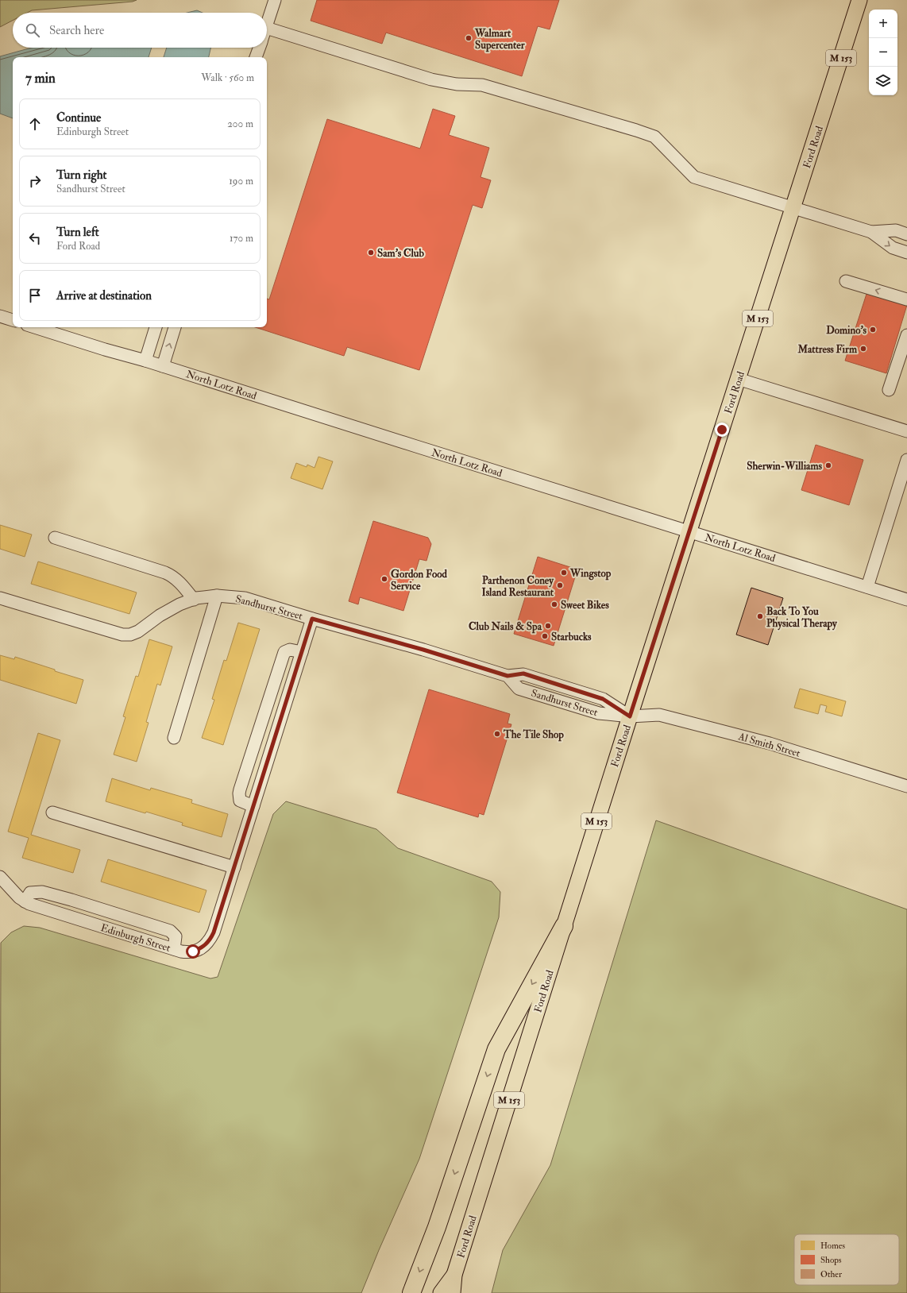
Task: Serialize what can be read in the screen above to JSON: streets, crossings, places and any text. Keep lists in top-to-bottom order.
{
  "streets": {
    "main road": ["M 153", "Ford Road"],
    "street": [
      "North Lotz Road",
      "Sandhurst Street",
      "Al Smith Street",
      "Edinburgh Street"
    ]
  },
  "crossings": [
    ["Ford Road", "North Lotz Road"],
    ["Ford Road", "Sandhurst Street"],
    ["Ford Road", "Al Smith Street"],
    ["Sandhurst Street", "Al Smith Street"],
    ["Sandhurst Street", "Edinburgh Street"]
  ],
  "places": [
    "Walmart Supercenter",
    "Sam's Club",
    "Domino's",
    "Mattress Firm",
    "Sherwin-Williams",
    "Wingstop",
    "Gordon Food Service",
    "Parthenon Coney Island Restaurant",
    "Sweet Bikes",
    "Back To You Physical Therapy",
    "Club Nails & Spa",
    "Starbucks",
    "The Tile Shop"
  ],
  "legend": ["Homes", "Shops", "Other"],
  "page": {
    "map_buttons": ["+", "−"],
    "search": "Search here",
    "heading": ["7 min", "Walk · 560 m"],
    "list": [
      ["Continue", "Edinburgh Street", "200 m"],
      ["Turn right", "Sandhurst Street", "190 m"],
      ["Turn left", "Ford Road", "170 m"],
      "Arrive at destination"
    ]
  }
}
